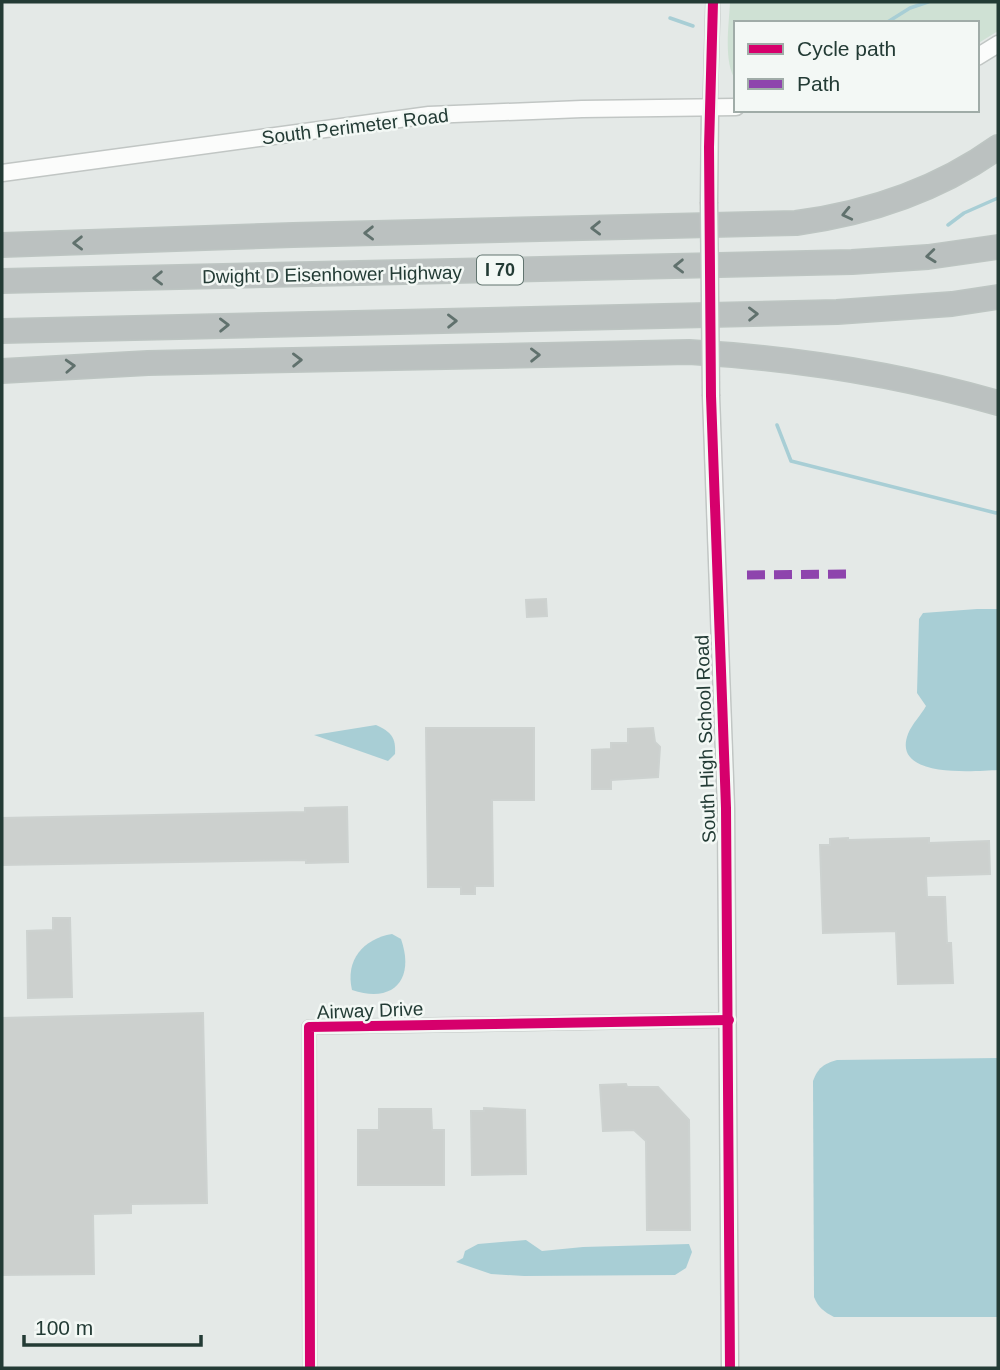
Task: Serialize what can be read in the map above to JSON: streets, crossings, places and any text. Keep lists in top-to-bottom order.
{
  "streets": {
    "highway": ["I 70", "Dwight D Eisenhower Highway"],
    "street": ["South Perimeter Road", "South High School Road", "Airway Drive"]
  },
  "crossings": [
    ["South Perimeter Road", "South High School Road"],
    ["South High School Road", "Airway Drive"]
  ],
  "legend": ["Cycle path", "Path"],
  "scale_bar": "100 m"
}
